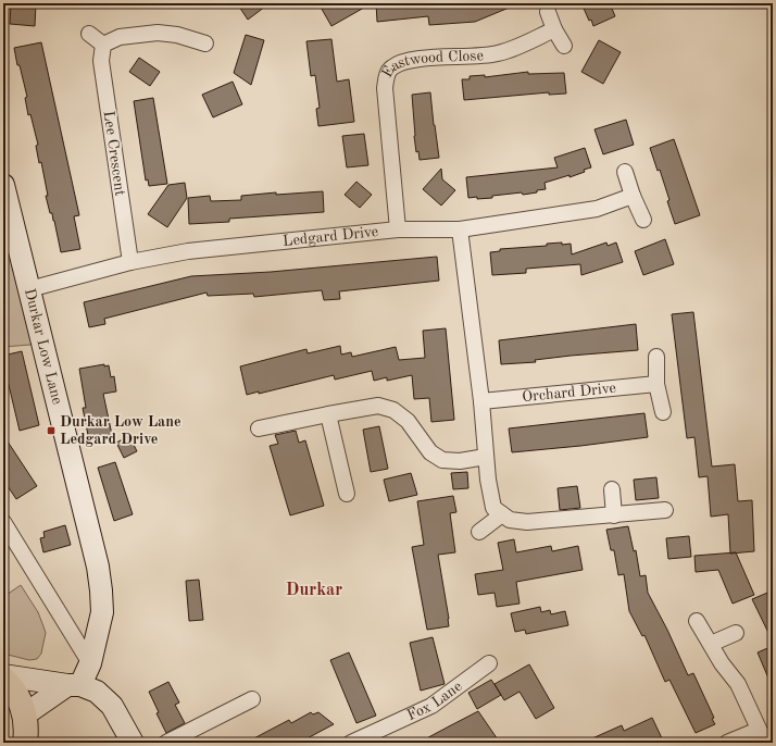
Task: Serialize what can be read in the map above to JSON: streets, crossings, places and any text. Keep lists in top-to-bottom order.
{
  "streets": {
    "street": [
      "Eastwood Close",
      "Lee Crescent",
      "Ledgard Drive",
      "Durkar Low Lane",
      "Orchard Drive",
      "Fox Lane"
    ]
  },
  "crossings": [
    ["Eastwood Close", "Ledgard Drive"],
    ["Lee Crescent", "Ledgard Drive"],
    ["Ledgard Drive", "Durkar Low Lane"]
  ],
  "districts": ["Durkar"],
  "places": {
    "transit": ["Durkar Low Lane Ledgard Drive"]
  }
}
